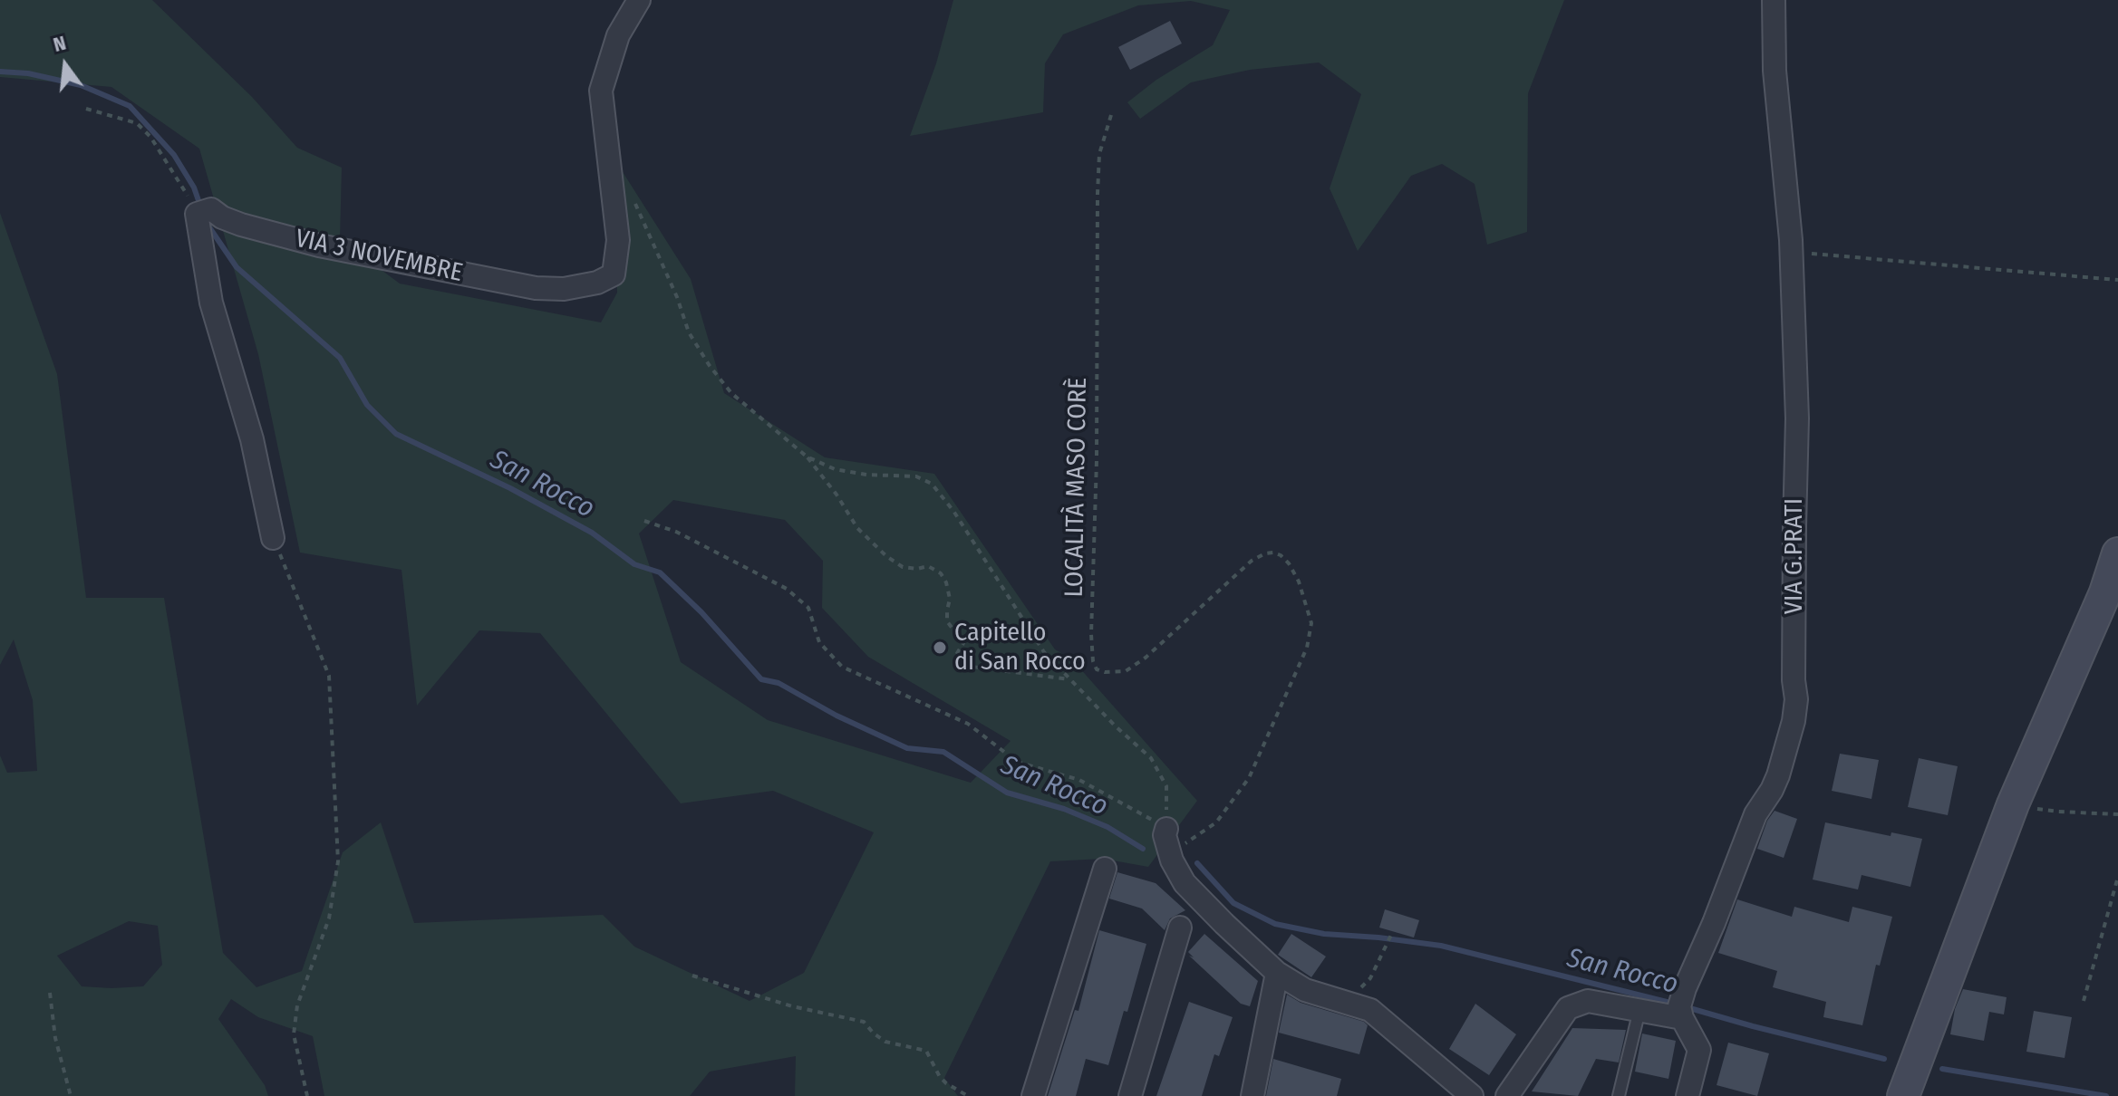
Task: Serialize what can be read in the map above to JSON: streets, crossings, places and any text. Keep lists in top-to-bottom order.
{
  "streets": {
    "street": ["VIA 3 NOVEMBRE", "VIA G.PRATI"],
    "path": ["LOCALITÀ MASO CORÈ"]
  },
  "water": ["San Rocco"],
  "places": ["Capitello di San Rocco"],
  "north": "top"
}
